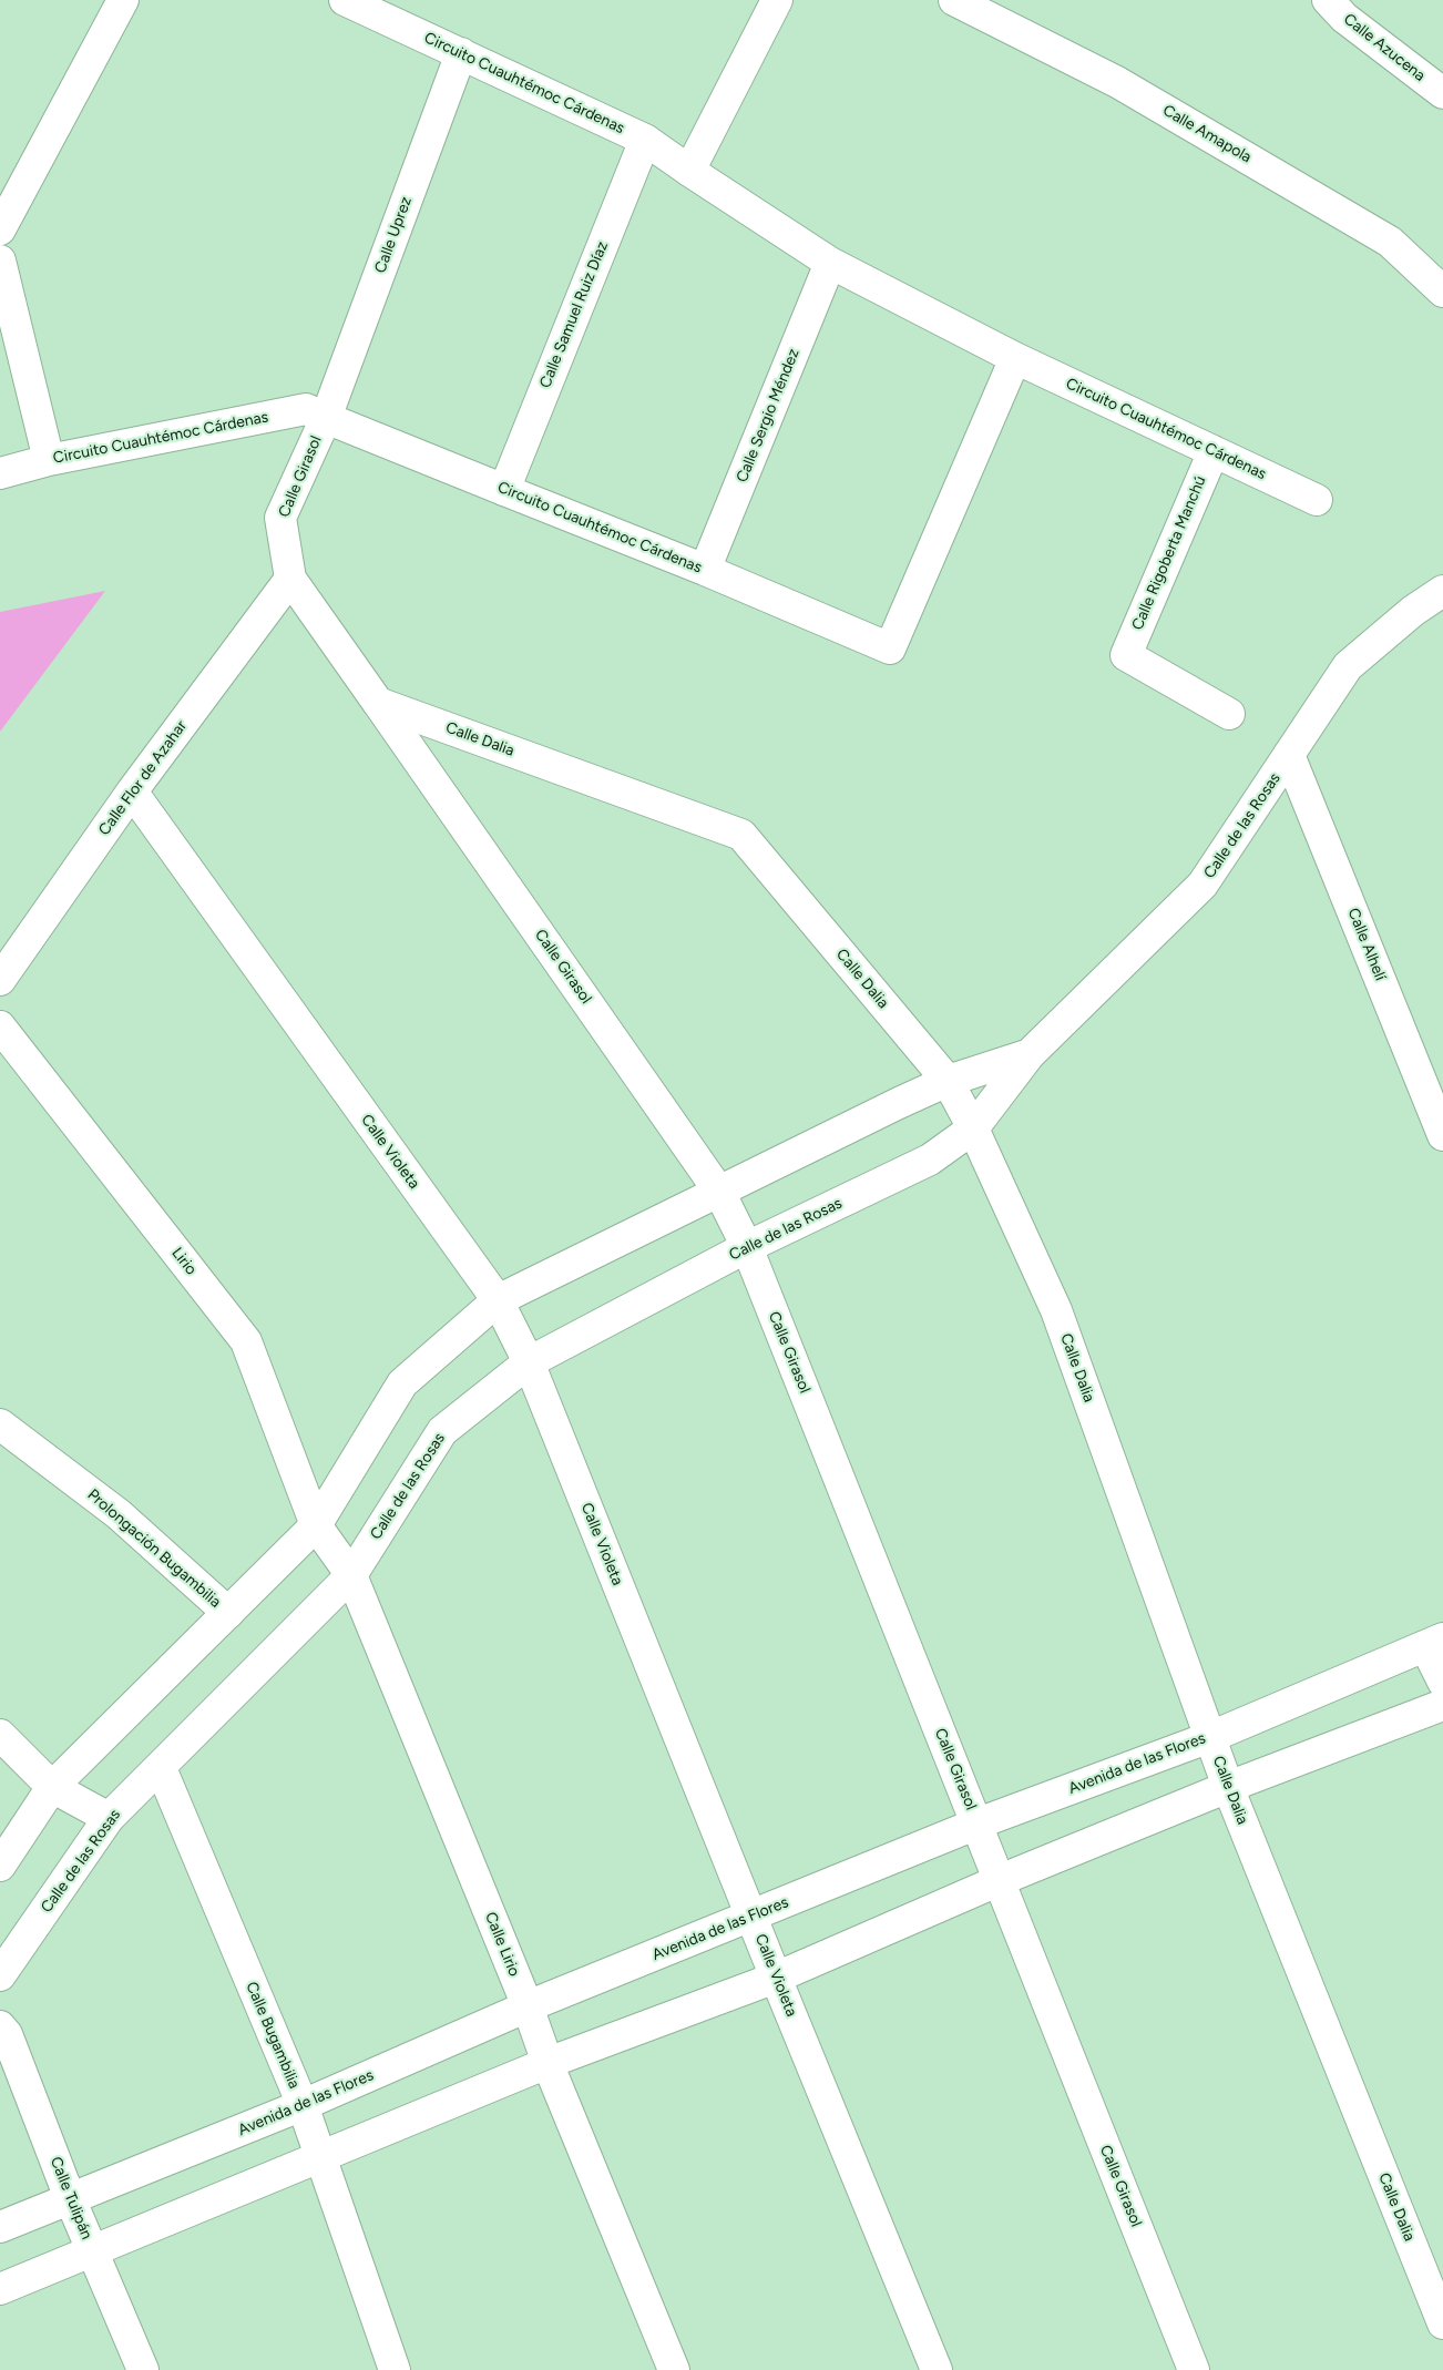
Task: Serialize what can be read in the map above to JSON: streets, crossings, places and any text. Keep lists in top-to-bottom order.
{
  "streets": {
    "street": [
      "Calle Azucena",
      "Circuito Cuauhtémoc Cárdenas",
      "Calle Amapola",
      "Calle Uprez",
      "Calle Samuel Ruiz Díaz",
      "Calle Sergio Méndez",
      "Calle Girasol",
      "Calle Rigoberta Manchú",
      "Calle Dalia",
      "Calle Flor de Azahar",
      "Calle de las Rosas",
      "Calle Alhelí",
      "Calle Violeta",
      "Lirio",
      "Prolongación Bugambilia",
      "Avenida de las Flores",
      "Calle Lirio",
      "Calle Bugambilia",
      "Calle Tulipán"
    ]
  },
  "crossings": [
    ["Circuito Cuauhtémoc Cárdenas", "Calle Uprez"],
    ["Circuito Cuauhtémoc Cárdenas", "Calle Samuel Ruiz Díaz"],
    ["Circuito Cuauhtémoc Cárdenas", "Calle Sergio Méndez"],
    ["Circuito Cuauhtémoc Cárdenas", "Calle Girasol"],
    ["Circuito Cuauhtémoc Cárdenas", "Calle Rigoberta Manchú"],
    ["Calle Uprez", "Calle Girasol"],
    ["Calle Girasol", "Calle Dalia"],
    ["Calle Girasol", "Calle Flor de Azahar"],
    ["Calle Girasol", "Calle de las Rosas"],
    ["Calle Girasol", "Avenida de las Flores"],
    ["Calle Dalia", "Calle de las Rosas"],
    ["Calle Dalia", "Avenida de las Flores"],
    ["Calle Flor de Azahar", "Calle Violeta"],
    ["Calle de las Rosas", "Calle Alhelí"],
    ["Calle de las Rosas", "Calle Violeta"],
    ["Calle de las Rosas", "Lirio"],
    ["Calle de las Rosas", "Prolongación Bugambilia"],
    ["Calle de las Rosas", "Calle Lirio"],
    ["Calle de las Rosas", "Calle Bugambilia"],
    ["Calle Violeta", "Avenida de las Flores"],
    ["Lirio", "Calle Lirio"],
    ["Avenida de las Flores", "Calle Lirio"],
    ["Avenida de las Flores", "Calle Bugambilia"],
    ["Avenida de las Flores", "Calle Tulipán"]
  ]
}
